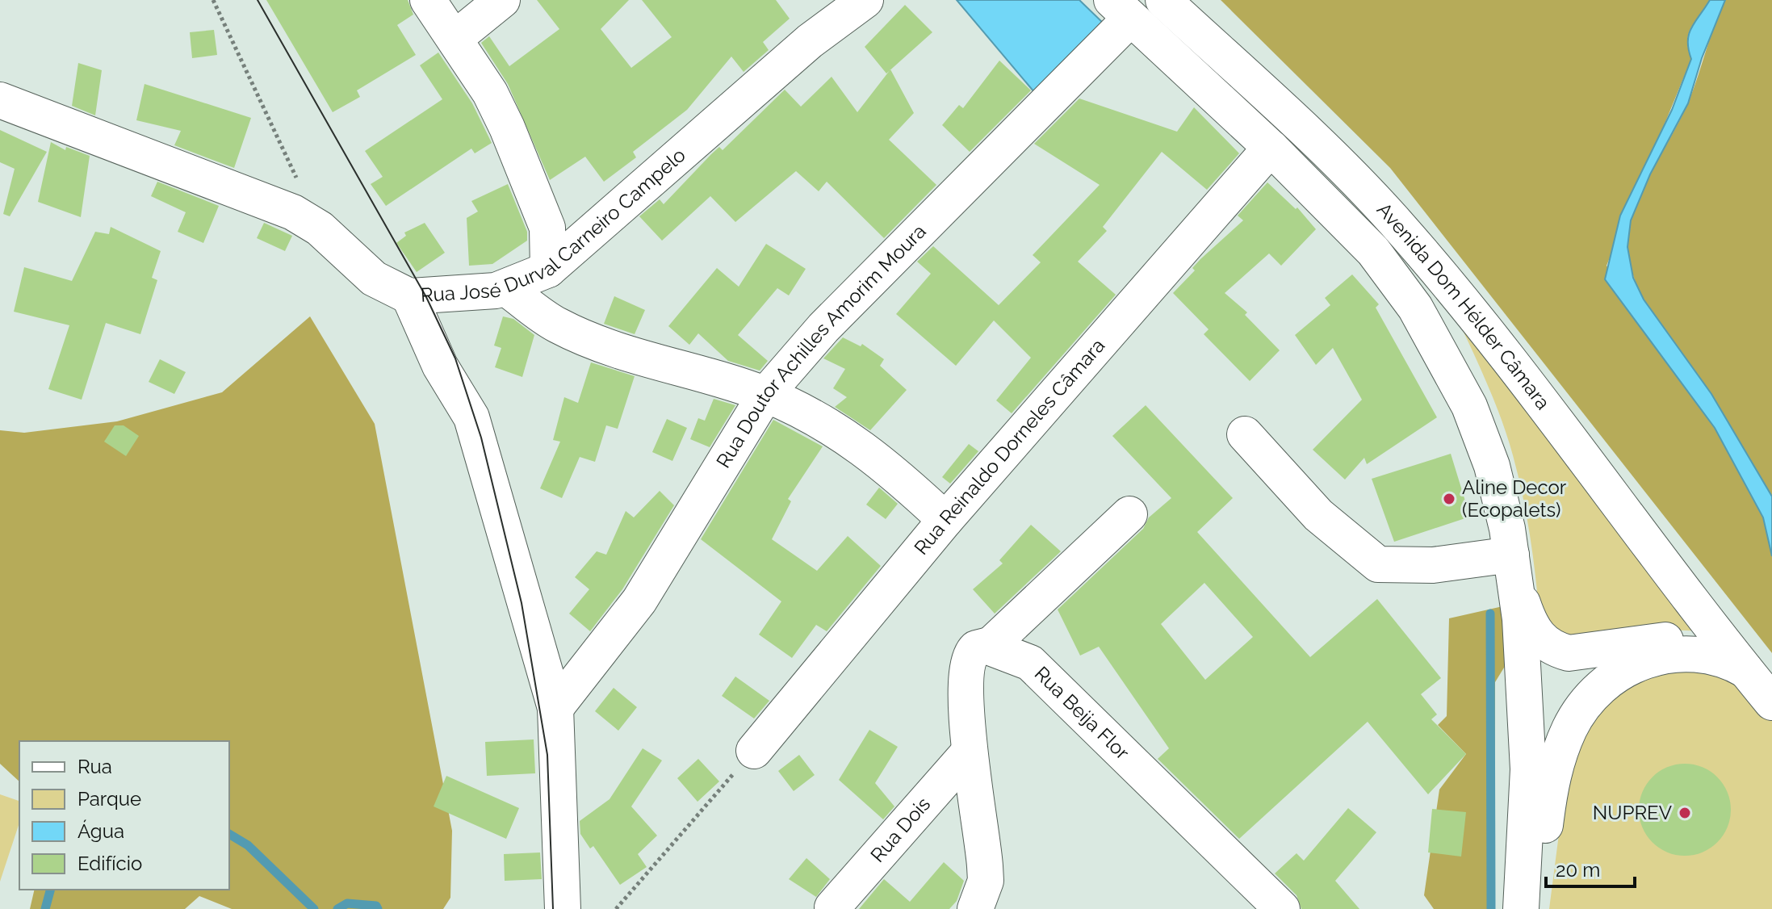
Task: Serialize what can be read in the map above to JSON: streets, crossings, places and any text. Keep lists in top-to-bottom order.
{
  "streets": {
    "street": [
      "Rua José Durval Carneiro Campelo",
      "Avenida Dom Hélder Câmara",
      "Rua Doutor Achilles Amorim Moura",
      "Rua Reinaldo Dorneles Câmara",
      "Rua Beija Flor",
      "Rua Dois"
    ]
  },
  "crossings": [
    ["Avenida Dom Hélder Câmara", "Rua Doutor Achilles Amorim Moura"],
    ["Avenida Dom Hélder Câmara", "Rua Reinaldo Dorneles Câmara"]
  ],
  "places": ["Aline Decor (Ecopalets)", "NUPREV"],
  "legend": [
    "Rua",
    "Parque",
    "Água",
    "Edifício"
  ],
  "scale_bar": "20 m"
}
